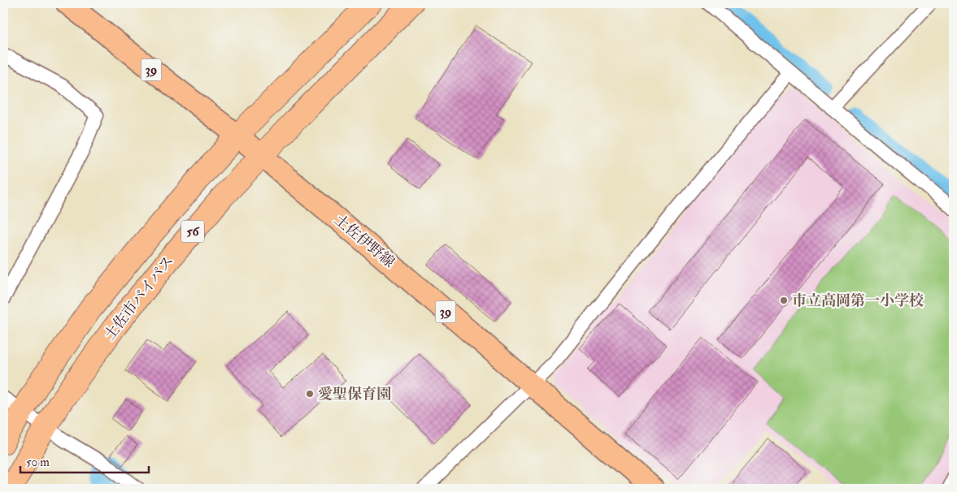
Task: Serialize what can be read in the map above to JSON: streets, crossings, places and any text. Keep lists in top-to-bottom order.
{
  "streets": {
    "highway": ["56", "土佐市バイパス"],
    "main road": ["39", "土佐伊野線"]
  },
  "crossings": [
    ["土佐伊野線", "土佐市バイパス"]
  ],
  "places": ["市立高岡第一小学校", "愛聖保育園"],
  "scale_bar": "50 m"
}
